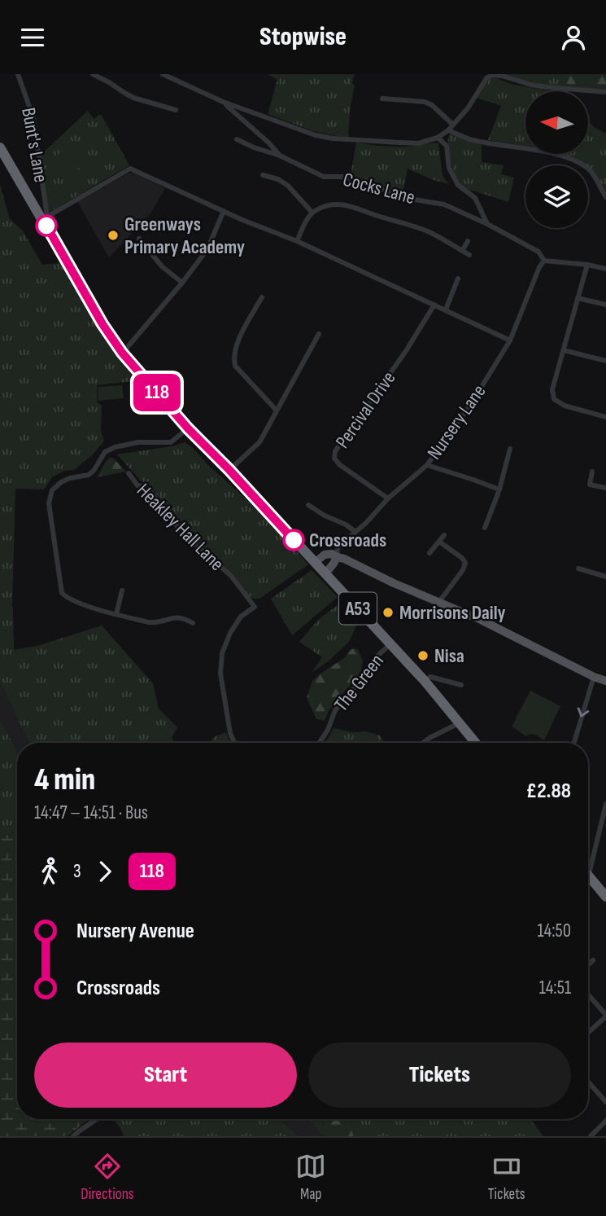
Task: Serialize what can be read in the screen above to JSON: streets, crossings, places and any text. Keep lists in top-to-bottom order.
{
  "streets": {
    "highway": ["A53"],
    "street": [
      "Bunt's Lane",
      "Cocks Lane",
      "Percival Drive",
      "Nursery Lane",
      "Heakley Hall Lane",
      "The Green"
    ]
  },
  "crossings": [
    ["Bunt's Lane", "A53"],
    ["Cocks Lane", "Nursery Lane"],
    ["Percival Drive", "Nursery Lane"],
    ["A53", "The Green"]
  ],
  "places": [
    "Greenways Primary Academy",
    "Crossroads",
    "Morrisons Daily",
    "Nisa"
  ],
  "lines": ["bus line 118"],
  "north": "left",
  "page": {
    "header": "Stopwise",
    "on_map": "118",
    "heading": ["4 min", "14:47 – 14:51 · Bus", "£2.88"],
    "legs": ["3", "118"],
    "list": [
      {
        "name": "Nursery Avenue",
        "value": "14:50"
      },
      {
        "name": "Crossroads",
        "value": "14:51"
      }
    ],
    "buttons": ["Start", "Tickets"],
    "tabs": ["Directions", "Map", "Tickets"]
  }
}
